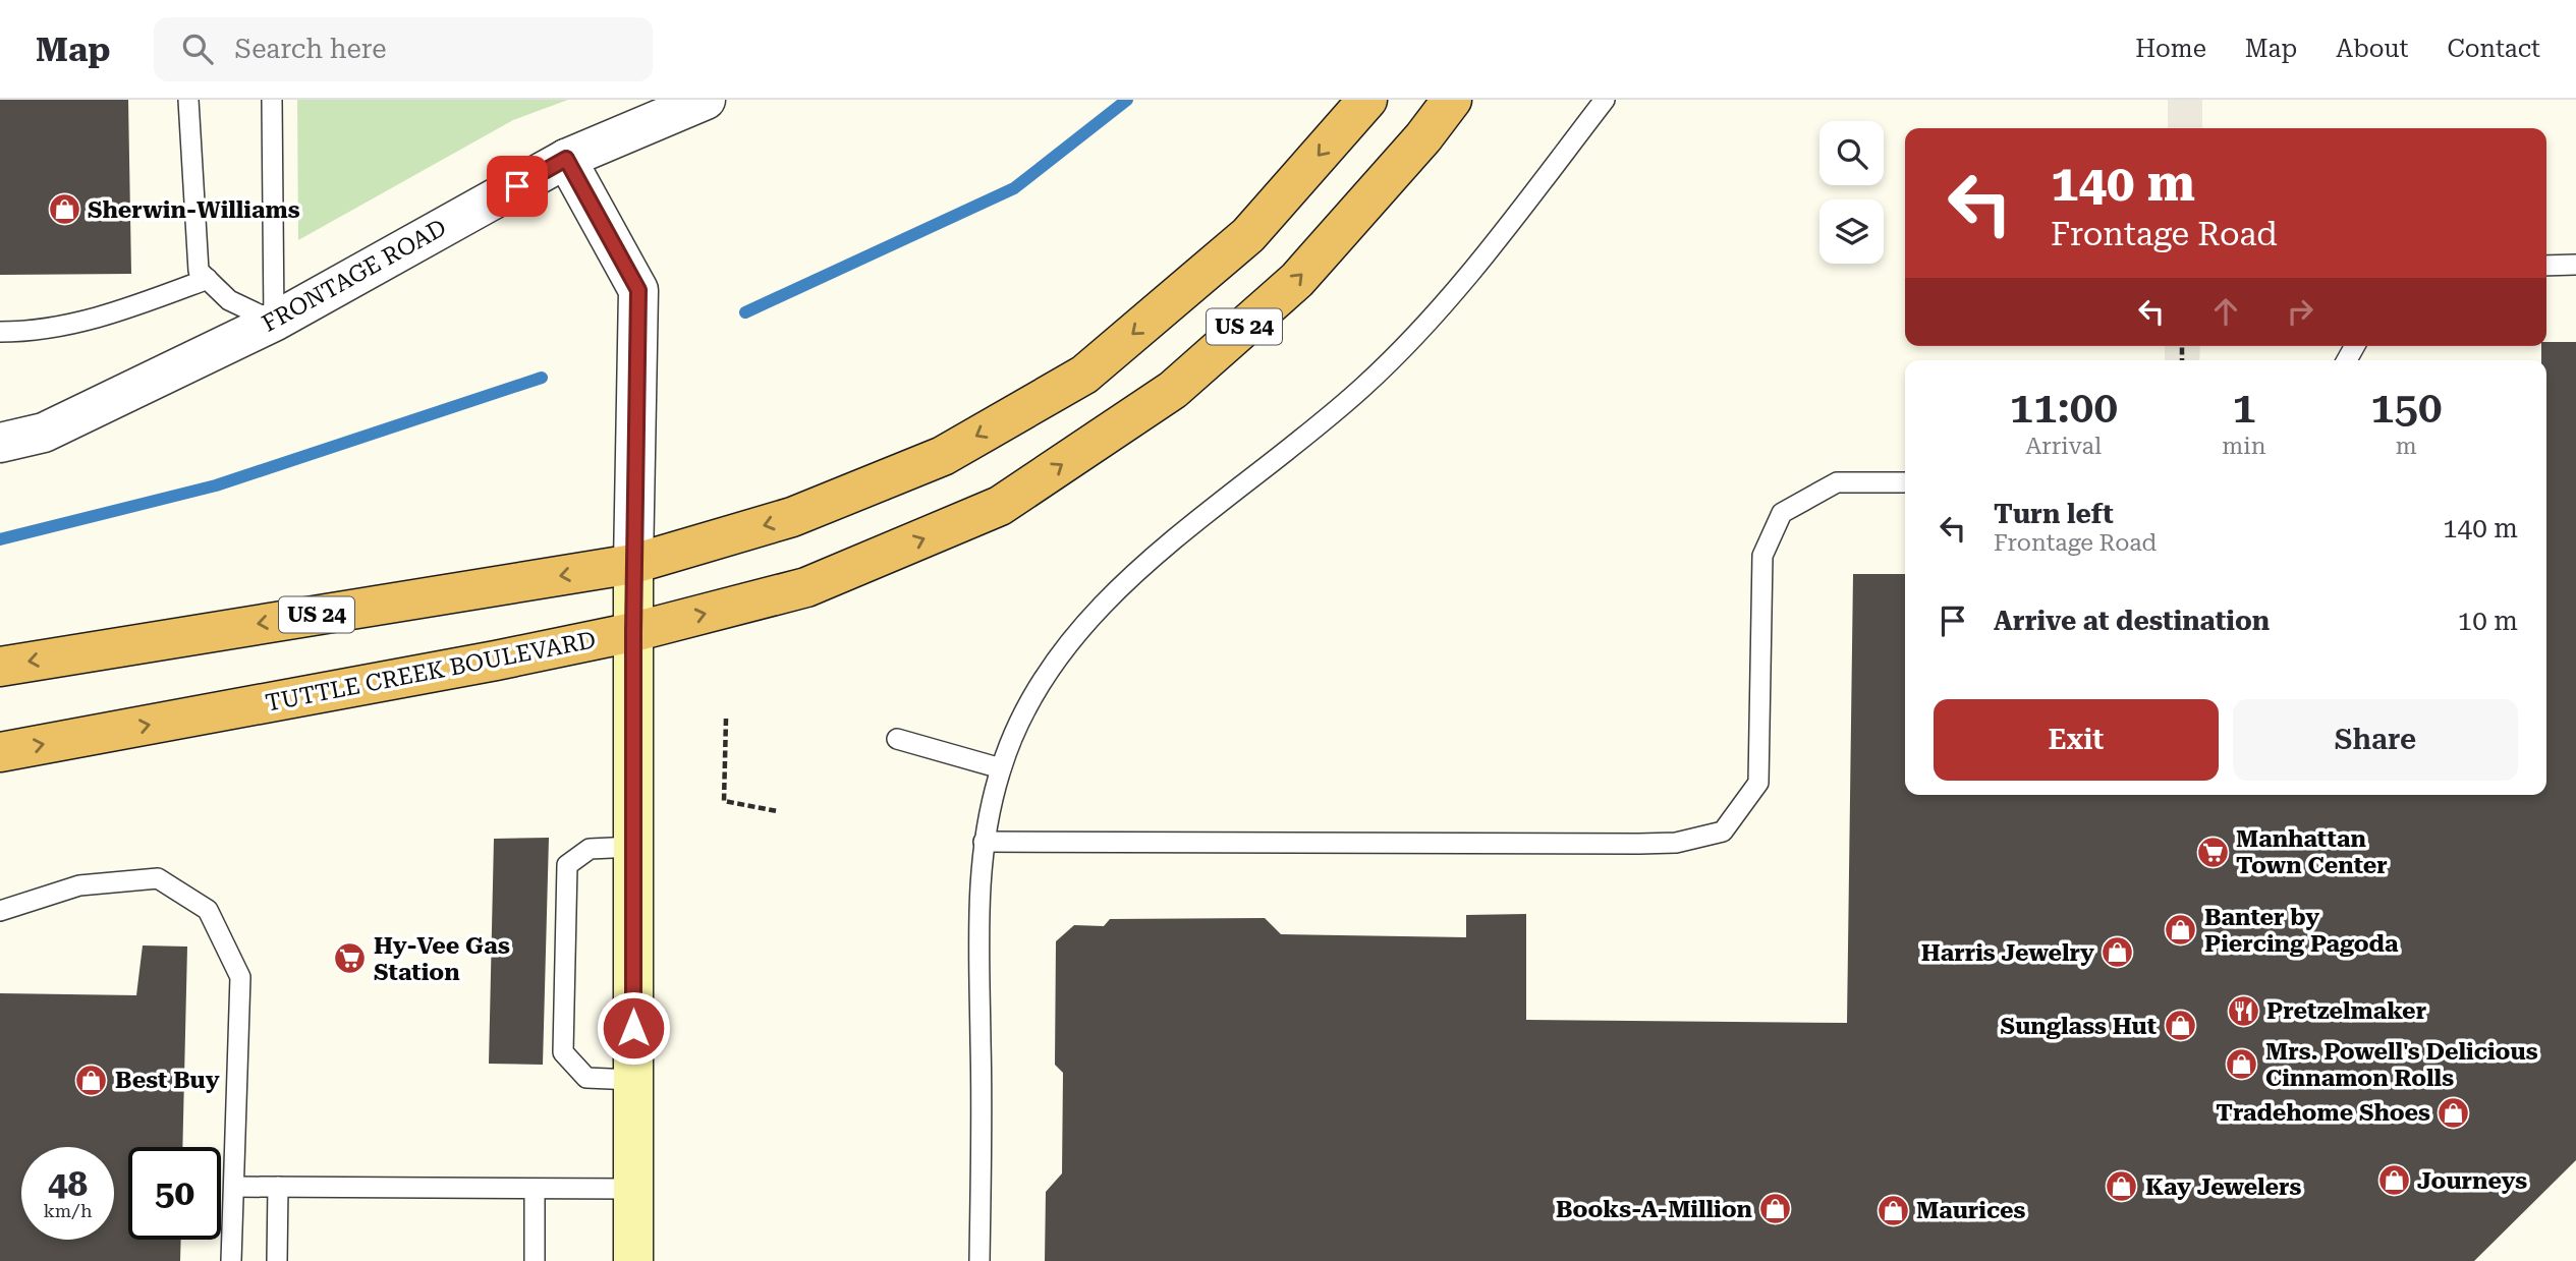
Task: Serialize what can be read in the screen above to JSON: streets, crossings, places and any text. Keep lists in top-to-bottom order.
{
  "streets": {
    "highway": ["US 24", "TUTTLE CREEK BOULEVARD"],
    "street": ["FRONTAGE ROAD"]
  },
  "places": {
    "shop": [
      "Sherwin-Williams",
      "Banter by Piercing Pagoda",
      "Harris Jewelry",
      "Sunglass Hut",
      "Mrs. Powell's Delicious Cinnamon Rolls",
      "Best Buy",
      "Tradehome Shoes",
      "Journeys",
      "Kay Jewelers",
      "Books-A-Million",
      "Maurices"
    ],
    "supermarket": ["Manhattan Town Center", "Hy-Vee Gas Station"],
    "restaurant": ["Pretzelmaker"]
  },
  "page": {
    "header": "Map",
    "search": "Search here",
    "nav": [
      "Home",
      "Map",
      "About",
      "Contact"
    ],
    "turn": ["140 m", "Frontage Road"],
    "eta": [
      "11:00",
      "Arrival",
      "1",
      "min",
      "150",
      "m"
    ],
    "list": [
      {
        "name": "Turn left",
        "note": "Frontage Road",
        "value": "140 m"
      },
      {
        "name": "Arrive at destination",
        "value": "10 m"
      }
    ],
    "buttons": ["Exit", "Share"],
    "speed": "48 km/h",
    "limit": "50"
  }
}
